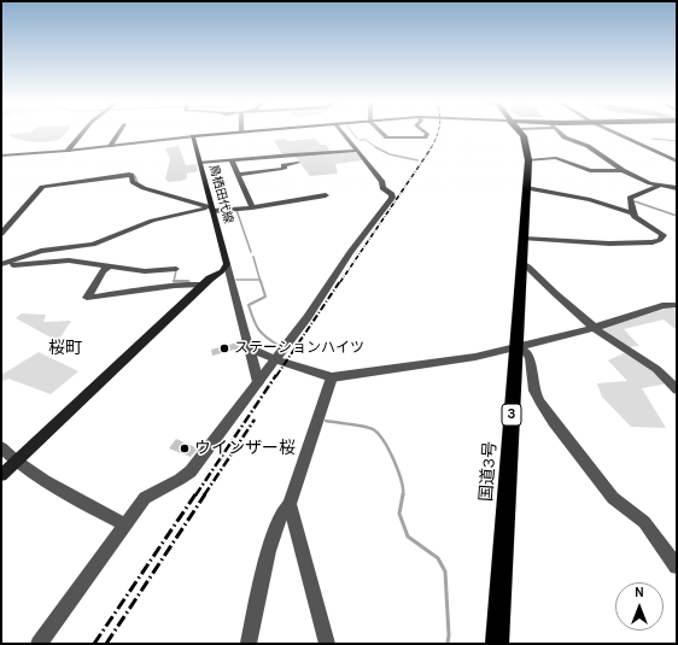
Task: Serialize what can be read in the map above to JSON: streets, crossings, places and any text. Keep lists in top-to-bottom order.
{
  "streets": {
    "highway": ["3", "国道3号"],
    "main road": ["鳥栖田代線"]
  },
  "districts": ["桜町"],
  "places": ["ステーションハイツ", "ウインザー桜"],
  "north": "top"
}
